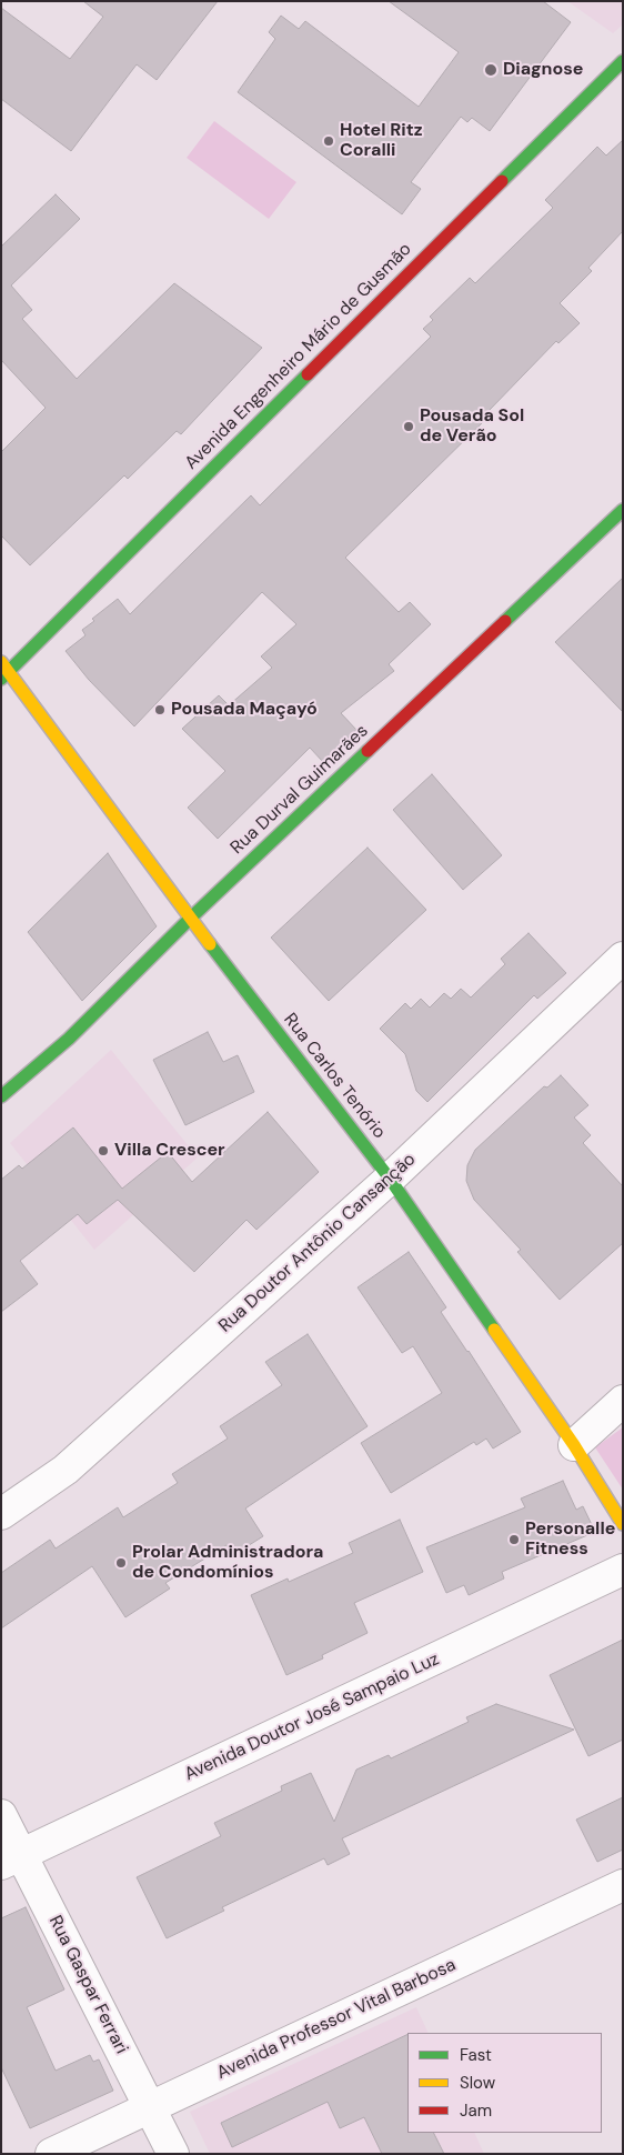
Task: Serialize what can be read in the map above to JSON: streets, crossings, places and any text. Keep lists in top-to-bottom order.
{
  "streets": {
    "street": [
      "Avenida Engenheiro Mário de Gusmão",
      "Rua Durval Guimarães",
      "Rua Carlos Tenório",
      "Rua Doutor Antônio Cansanção",
      "Avenida Doutor José Sampaio Luz",
      "Rua Gaspar Ferrari",
      "Avenida Professor Vital Barbosa"
    ]
  },
  "crossings": [
    ["Avenida Engenheiro Mário de Gusmão", "Rua Carlos Tenório"],
    ["Rua Durval Guimarães", "Rua Carlos Tenório"],
    ["Rua Carlos Tenório", "Rua Doutor Antônio Cansanção"],
    ["Avenida Doutor José Sampaio Luz", "Rua Gaspar Ferrari"],
    ["Rua Gaspar Ferrari", "Avenida Professor Vital Barbosa"]
  ],
  "places": [
    "Diagnose",
    "Hotel Ritz Coralli",
    "Pousada Sol de Verão",
    "Pousada Maçayó",
    "Villa Crescer",
    "Personalle Fitness",
    "Prolar Administradora de Condomínios"
  ],
  "legend": ["Fast", "Slow", "Jam"]
}
